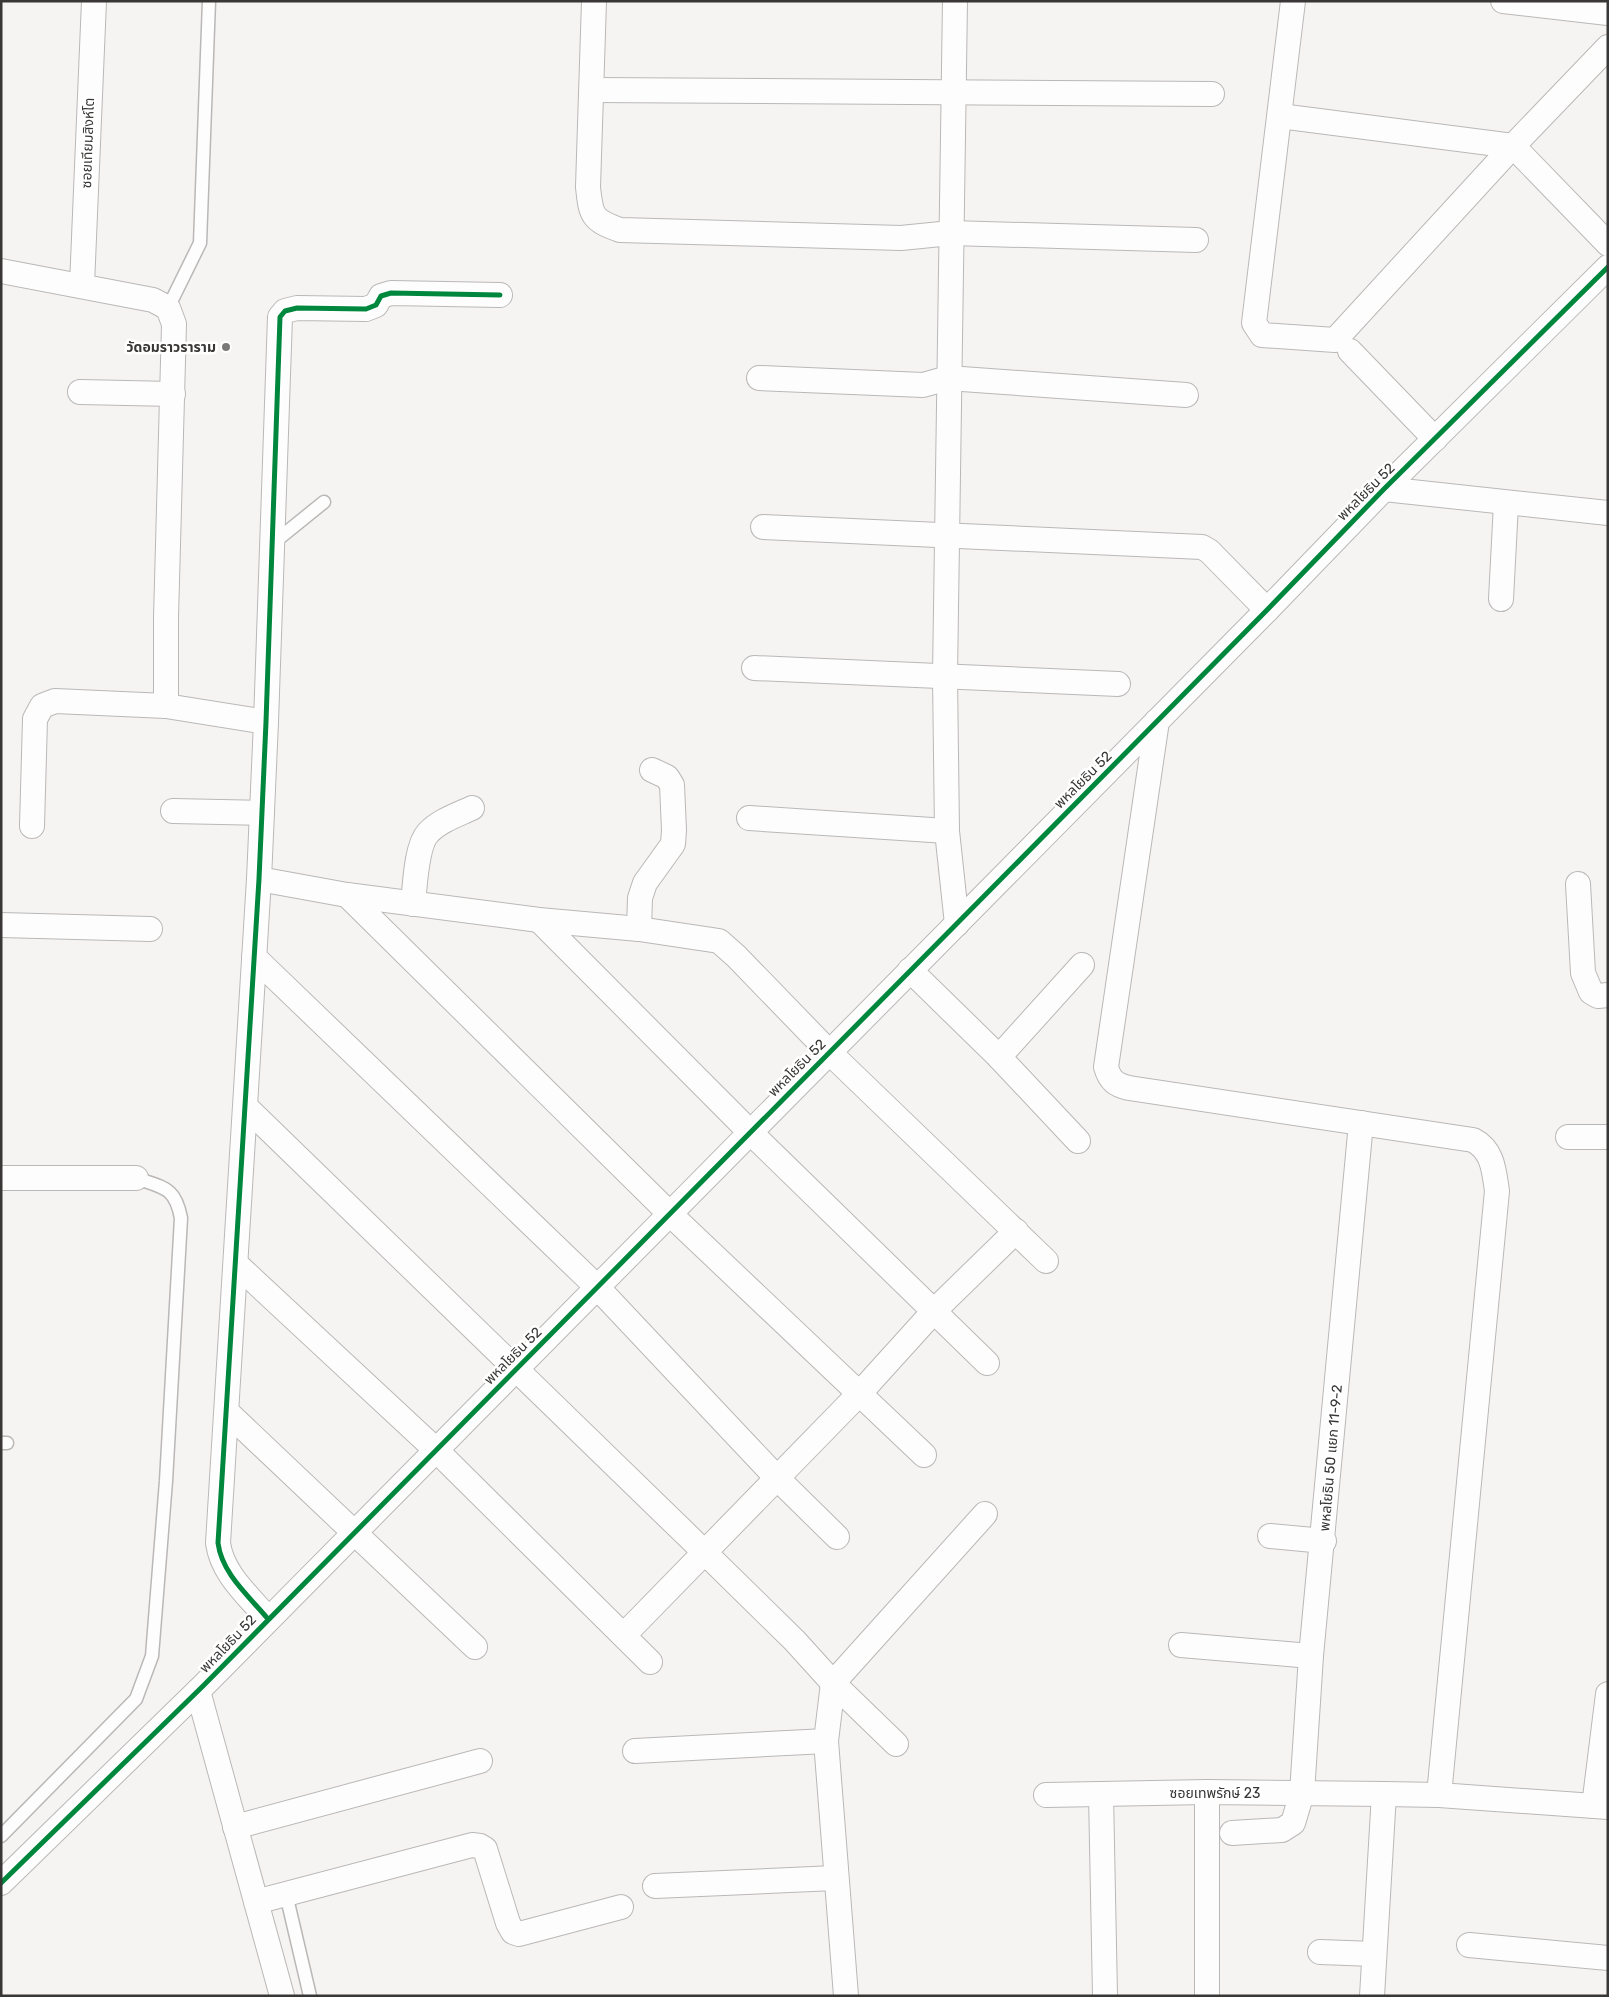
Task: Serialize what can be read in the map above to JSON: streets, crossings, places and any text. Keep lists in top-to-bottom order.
{
  "streets": {
    "street": [
      "ซอยเทียมสิงห์โต",
      "พหลโยธิน 52",
      "พหลโยธิน 50 แยก 11-9-2",
      "ซอยเทพรักษ์ 23"
    ]
  },
  "crossings": [
    ["พหลโยธิน 50 แยก 11-9-2", "ซอยเทพรักษ์ 23"]
  ],
  "places": ["วัดอมราวราราม"]
}
